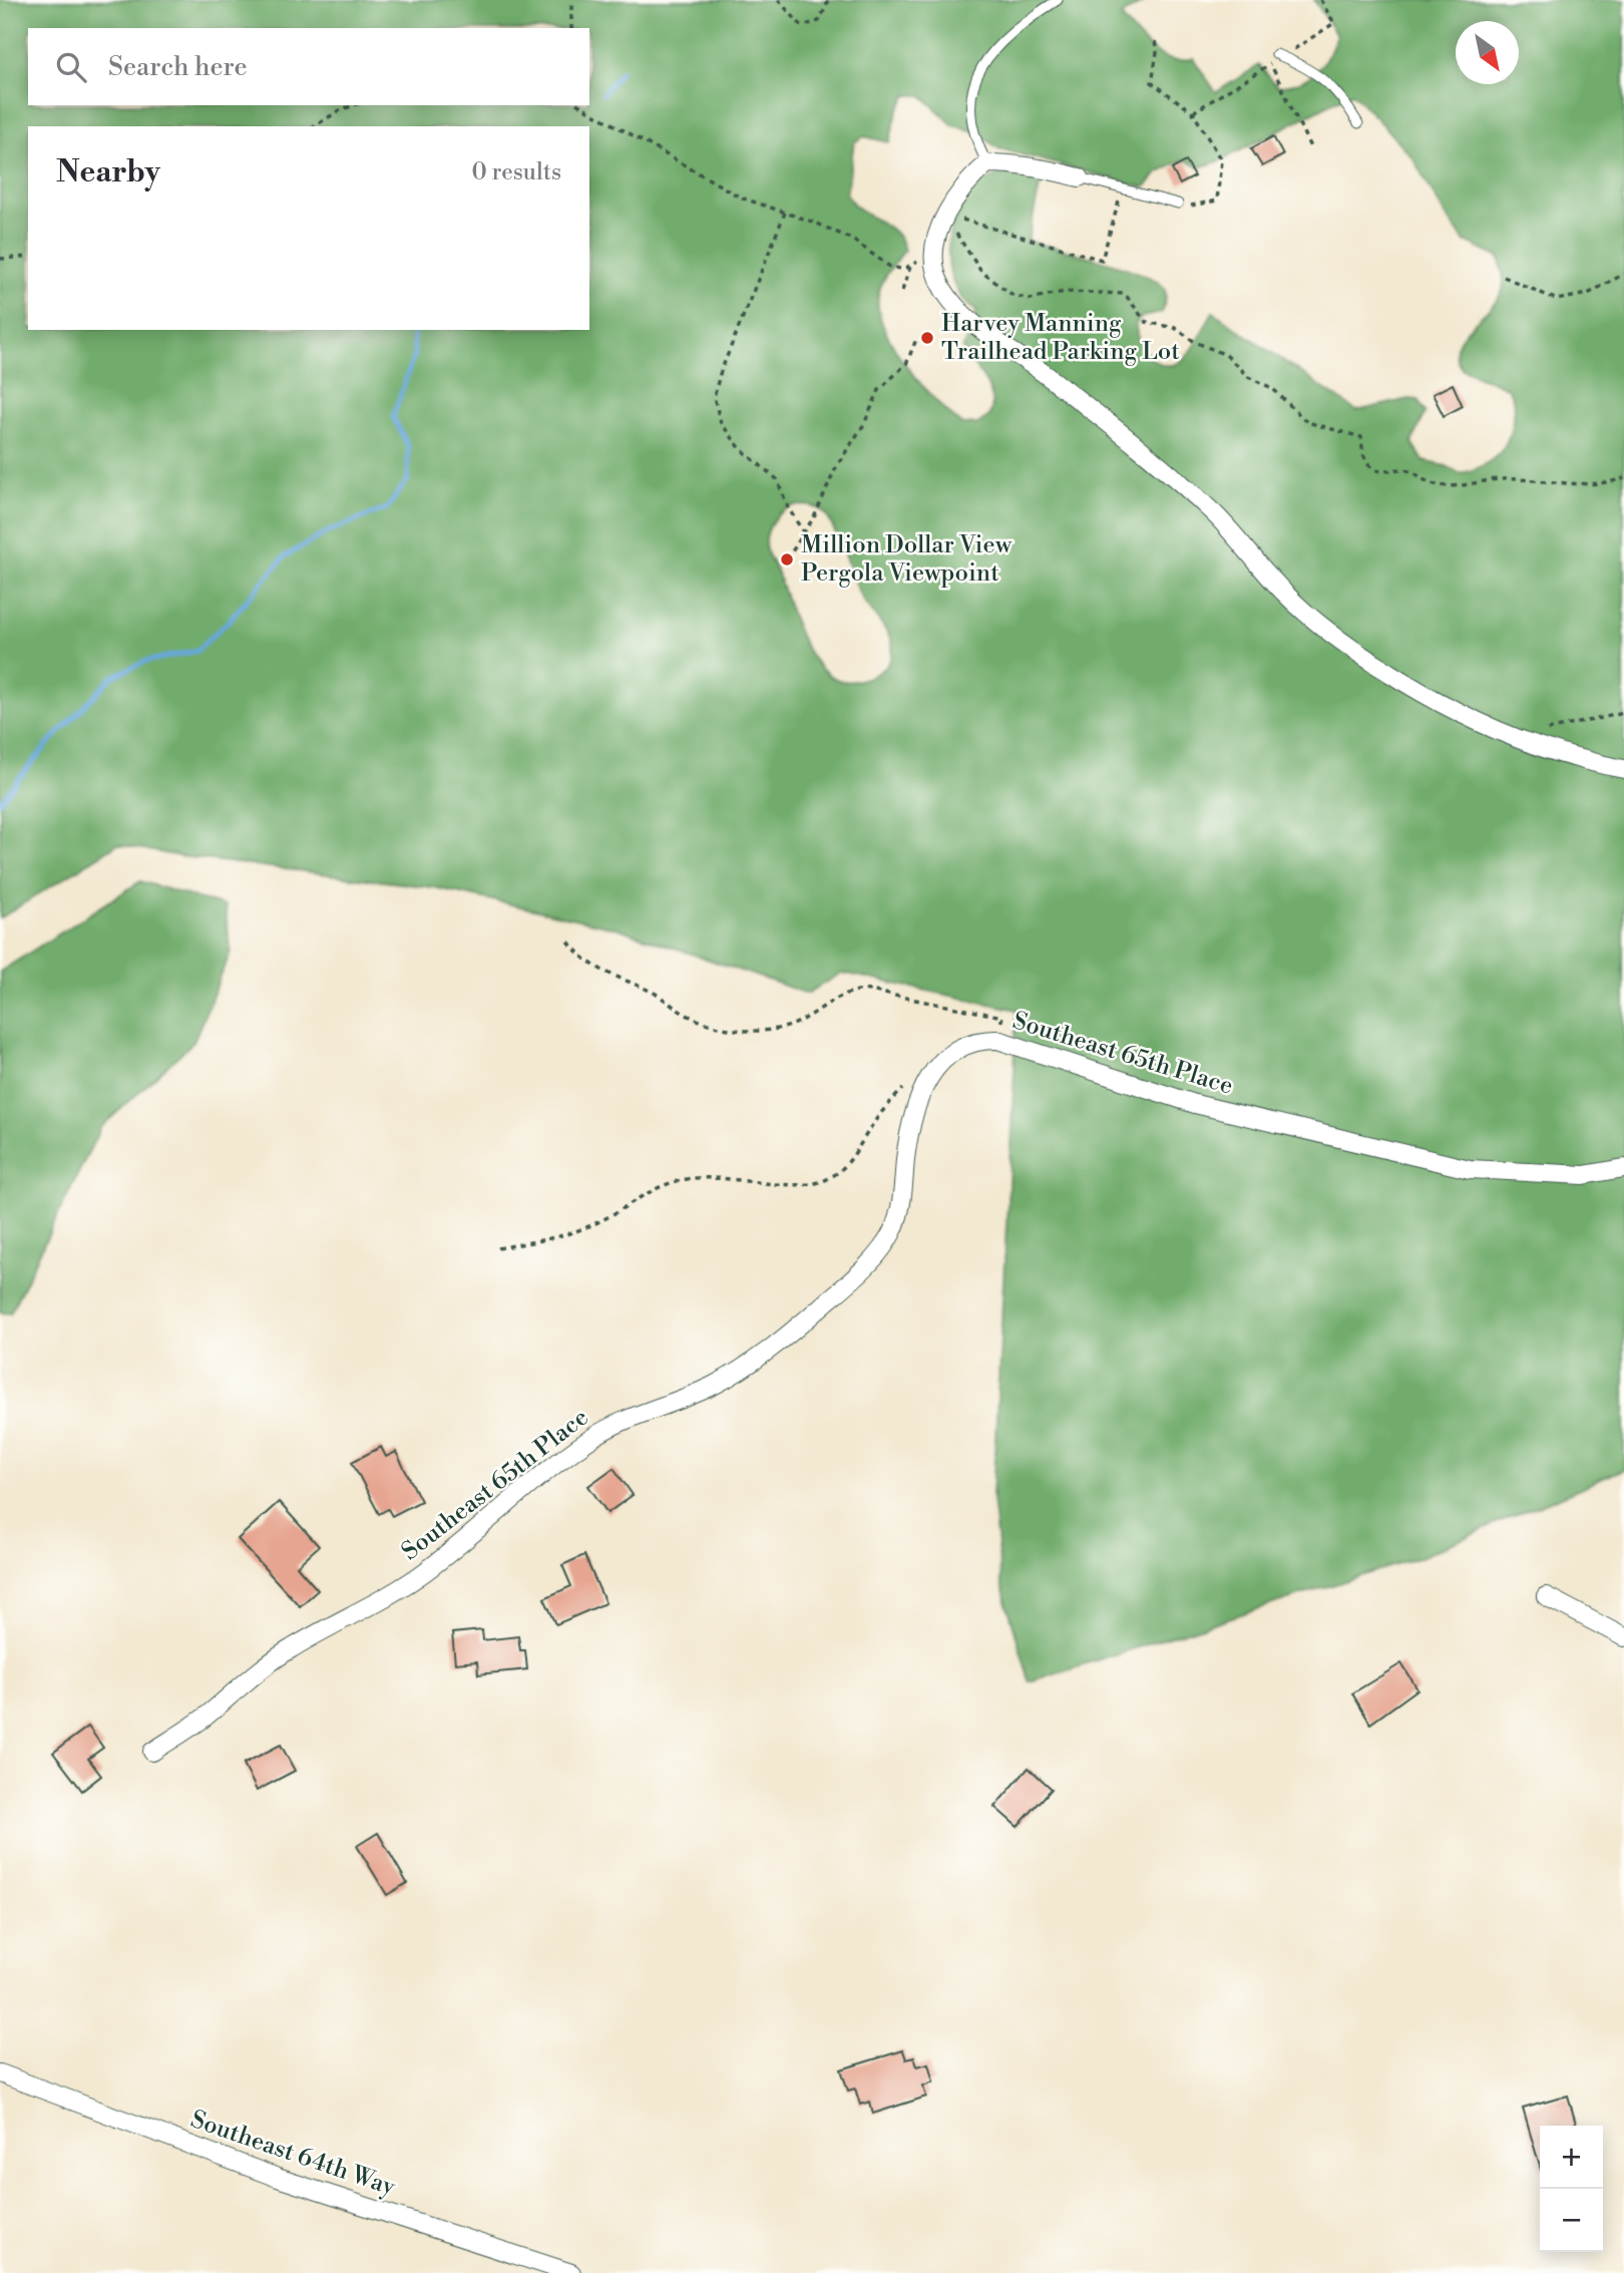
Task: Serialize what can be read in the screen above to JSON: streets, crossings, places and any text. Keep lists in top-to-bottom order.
{
  "streets": {
    "street": ["Southeast 65th Place", "Southeast 64th Way"]
  },
  "places": ["Harvey Manning Trailhead Parking Lot", "Million Dollar View Pergola Viewpoint"],
  "north": "bottom right",
  "page": {
    "search": "Search here",
    "heading": ["Nearby", "0 results"],
    "map_buttons": ["+", "−"]
  }
}
